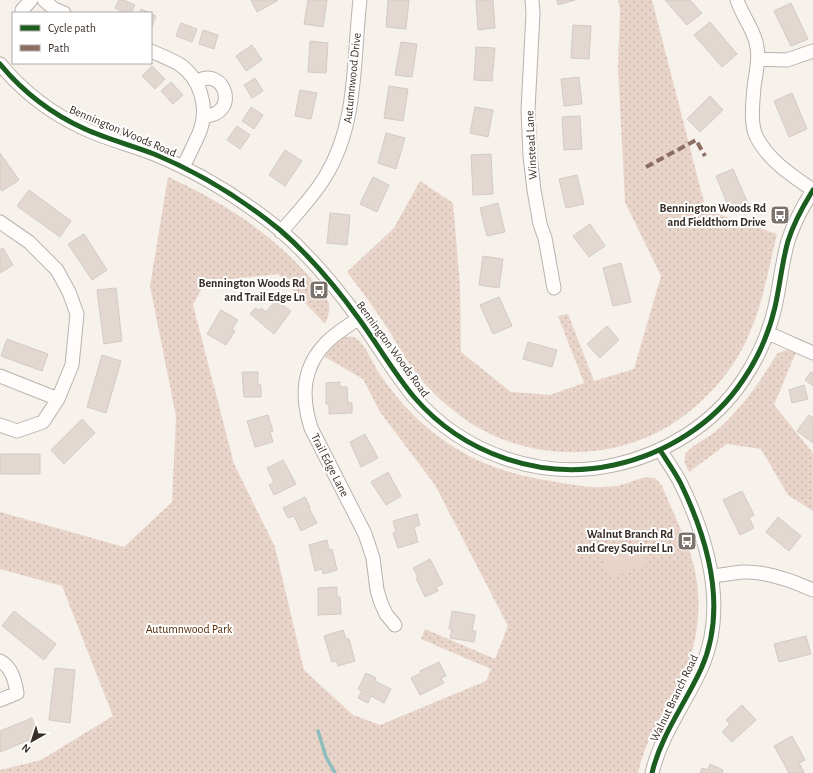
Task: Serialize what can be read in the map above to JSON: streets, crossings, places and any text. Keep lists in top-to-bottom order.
{
  "streets": {
    "street": [
      "Autumnwood Drive",
      "Bennington Woods Road",
      "Winstead Lane",
      "Trail Edge Lane",
      "Walnut Branch Road"
    ]
  },
  "crossings": [
    ["Autumnwood Drive", "Bennington Woods Road"],
    ["Bennington Woods Road", "Trail Edge Lane"],
    ["Bennington Woods Road", "Walnut Branch Road"]
  ],
  "parks": ["Autumnwood Park"],
  "places": {
    "bus stop": ["Bennington Woods Rd and Fieldthorn Drive", "Bennington Woods Rd and Trail Edge Ln", "Walnut Branch Rd and Grey Squirrel Ln"]
  },
  "legend": ["Cycle path", "Path"],
  "north": "bottom left"
}
